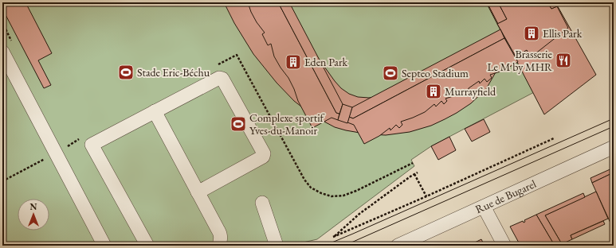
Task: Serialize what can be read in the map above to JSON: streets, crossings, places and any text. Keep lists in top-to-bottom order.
{
  "streets": {
    "street": ["Rue de Bugarel"]
  },
  "places": {
    "building": ["Ellis Park", "Eden Park", "Murrayfield"],
    "restaurant": ["Brasserie Le M by MHR"],
    "sports": ["Stade Eric-Béchu", "Septeo Stadium", "Complexe sportif Yves-du-Manoir"]
  },
  "north": "top"
}
